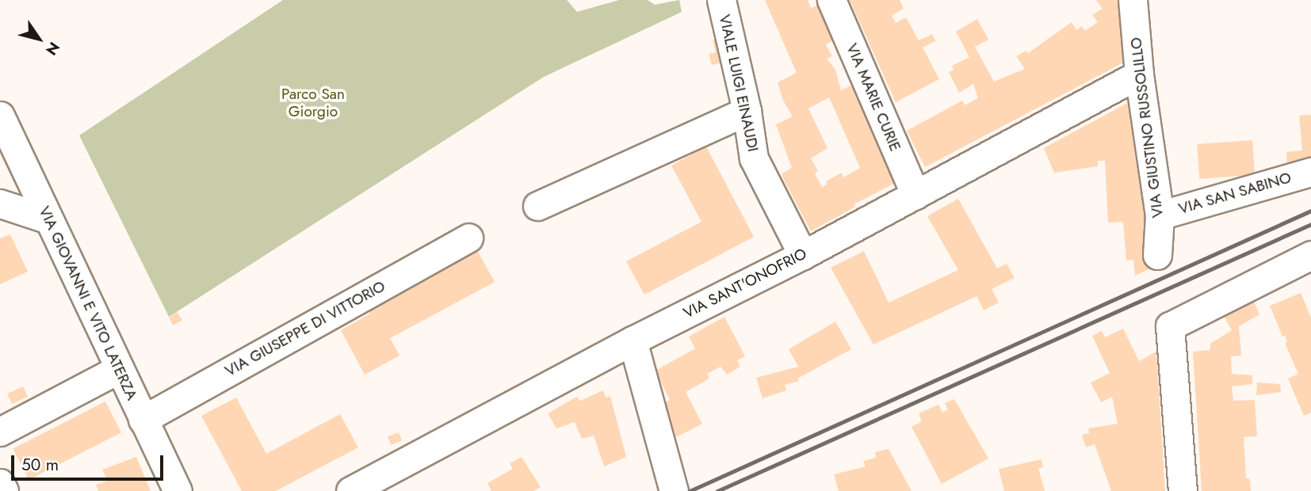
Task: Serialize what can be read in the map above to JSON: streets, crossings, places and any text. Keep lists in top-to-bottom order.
{
  "streets": {
    "street": [
      "VIALE LUIGI EINAUDI",
      "VIA MARIE CURIE",
      "VIA GIUSTINO RUSSOLILLO",
      "VIA SAN SABINO",
      "VIA SANT'ONOFRIO",
      "VIA GIOVANNI E VITO LATERZA",
      "VIA GIUSEPPE DI VITTORIO"
    ]
  },
  "crossings": [
    ["VIALE LUIGI EINAUDI", "VIA SANT'ONOFRIO"],
    ["VIA MARIE CURIE", "VIA SANT'ONOFRIO"],
    ["VIA GIUSTINO RUSSOLILLO", "VIA SAN SABINO"],
    ["VIA GIUSTINO RUSSOLILLO", "VIA SANT'ONOFRIO"],
    ["VIA GIOVANNI E VITO LATERZA", "VIA GIUSEPPE DI VITTORIO"]
  ],
  "parks": ["Parco San Giorgio"],
  "scale_bar": "50 m",
  "north": "bottom right"
}
